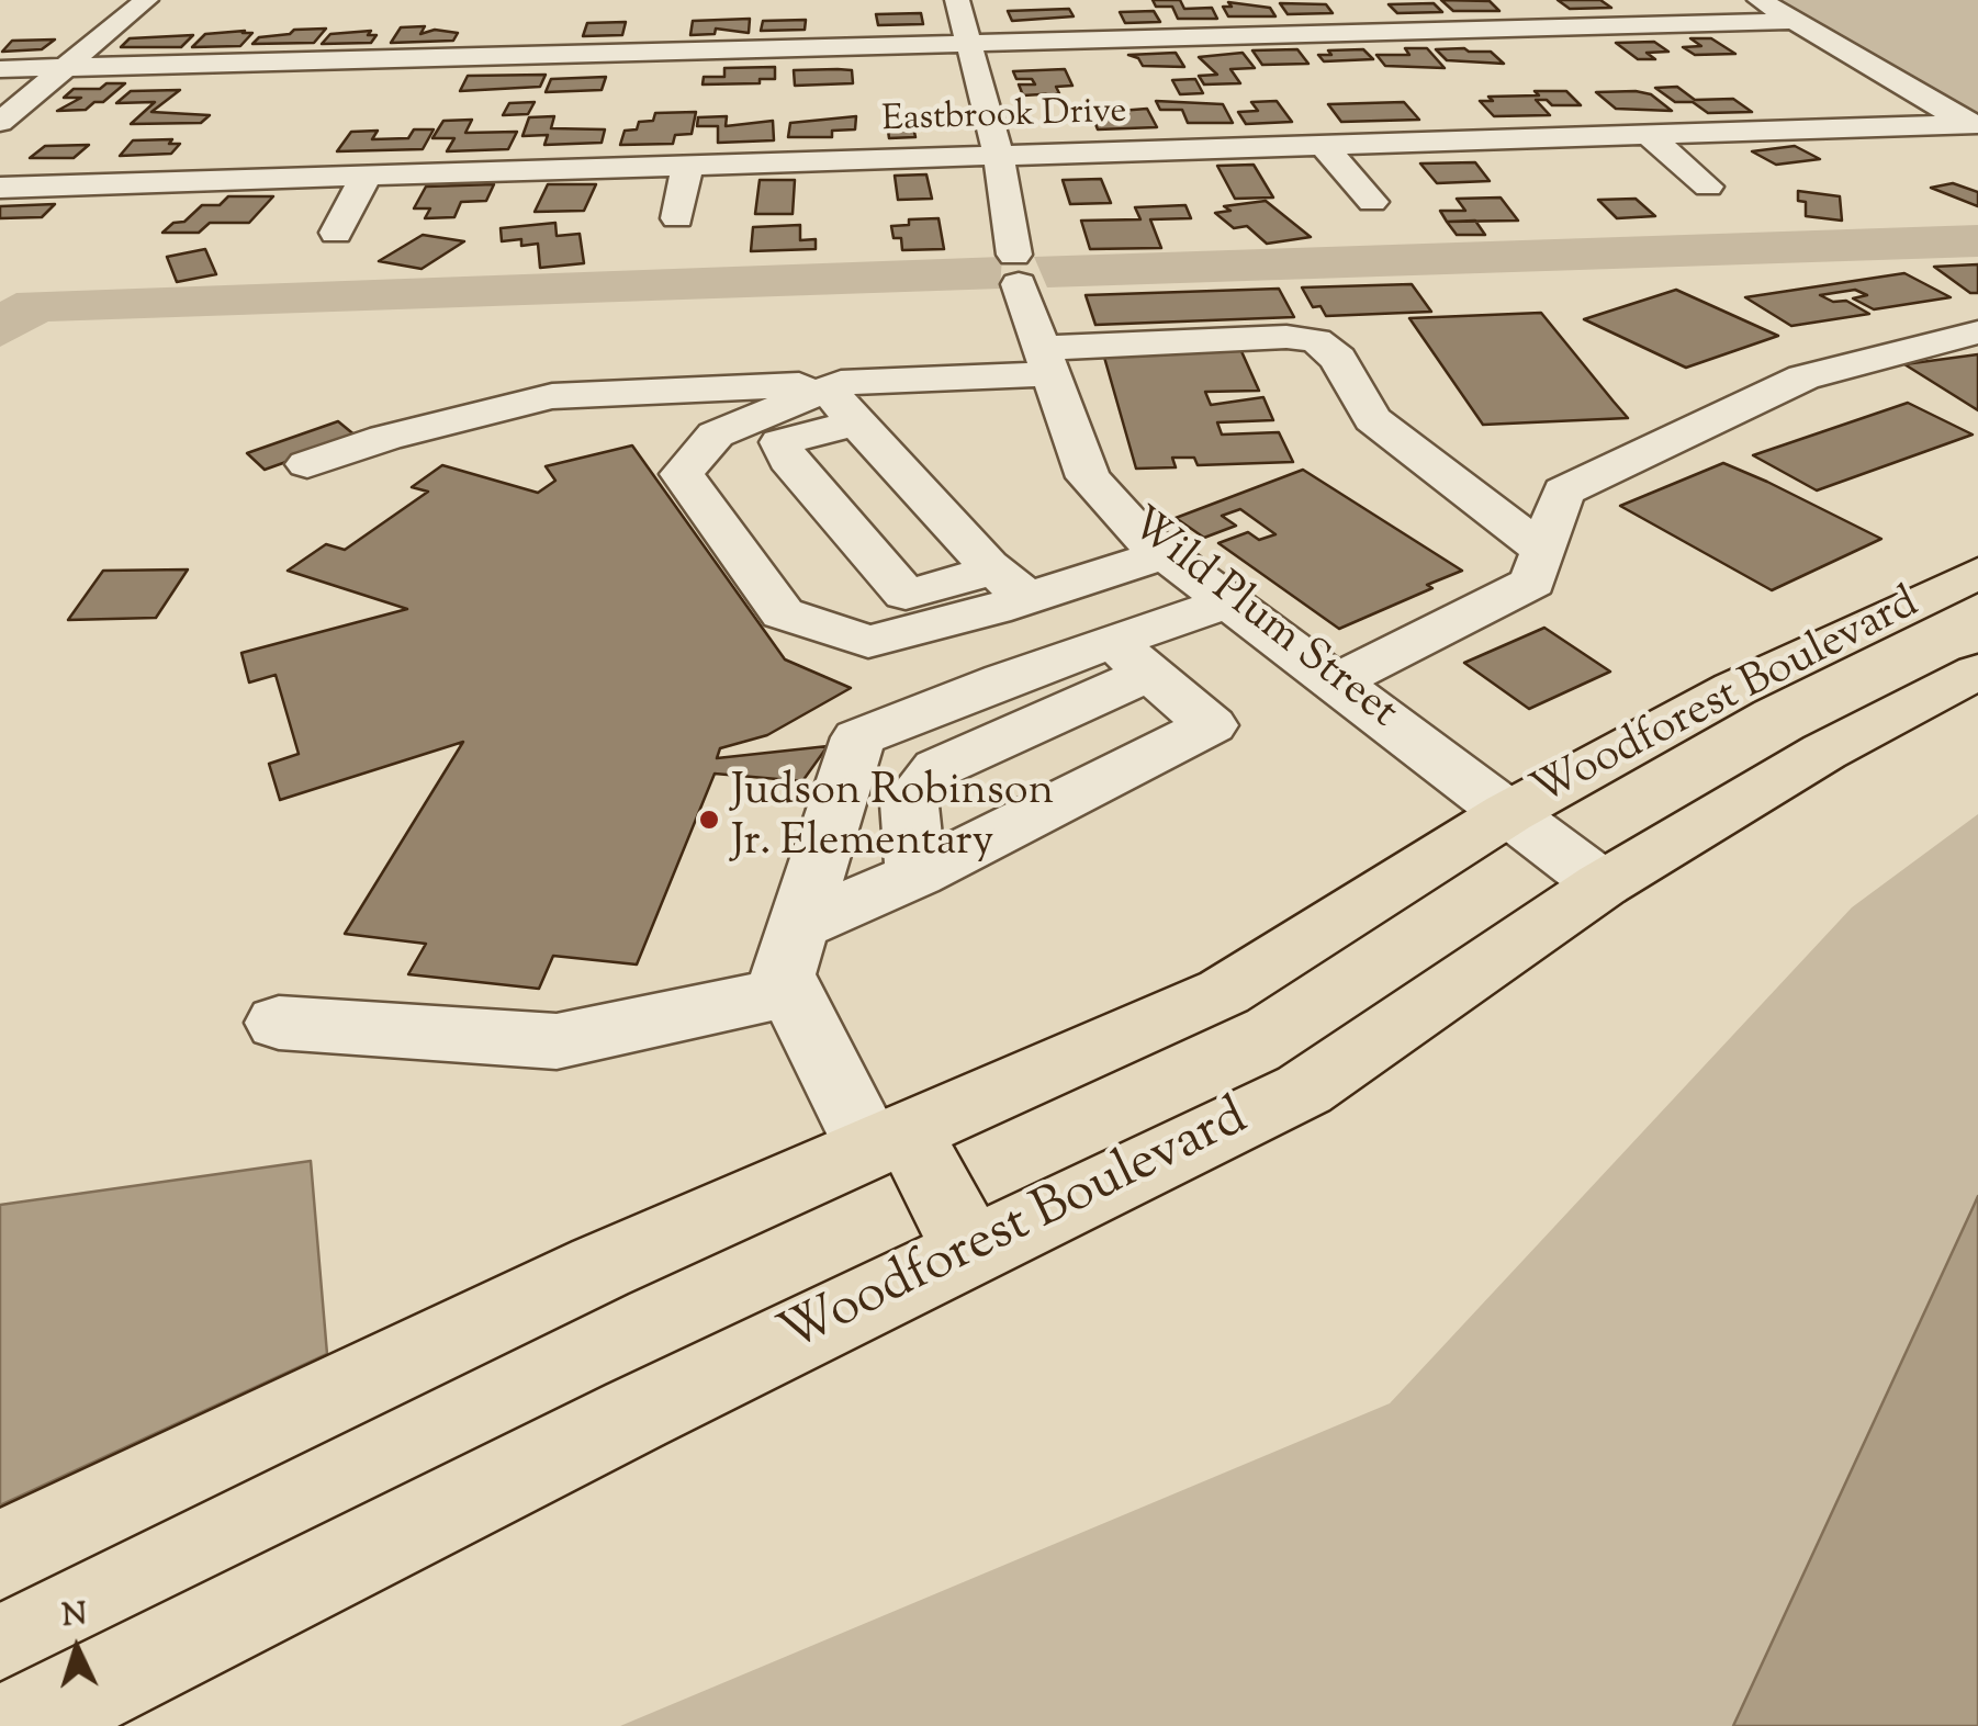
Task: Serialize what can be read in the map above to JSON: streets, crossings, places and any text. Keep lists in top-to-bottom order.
{
  "streets": {
    "main road": ["Woodforest Boulevard"],
    "street": ["Eastbrook Drive", "Wild Plum Street"]
  },
  "crossings": [
    ["Eastbrook Drive", "Wild Plum Street"],
    ["Wild Plum Street", "Woodforest Boulevard"]
  ],
  "places": ["Judson Robinson Jr. Elementary"],
  "north": "top"
}
